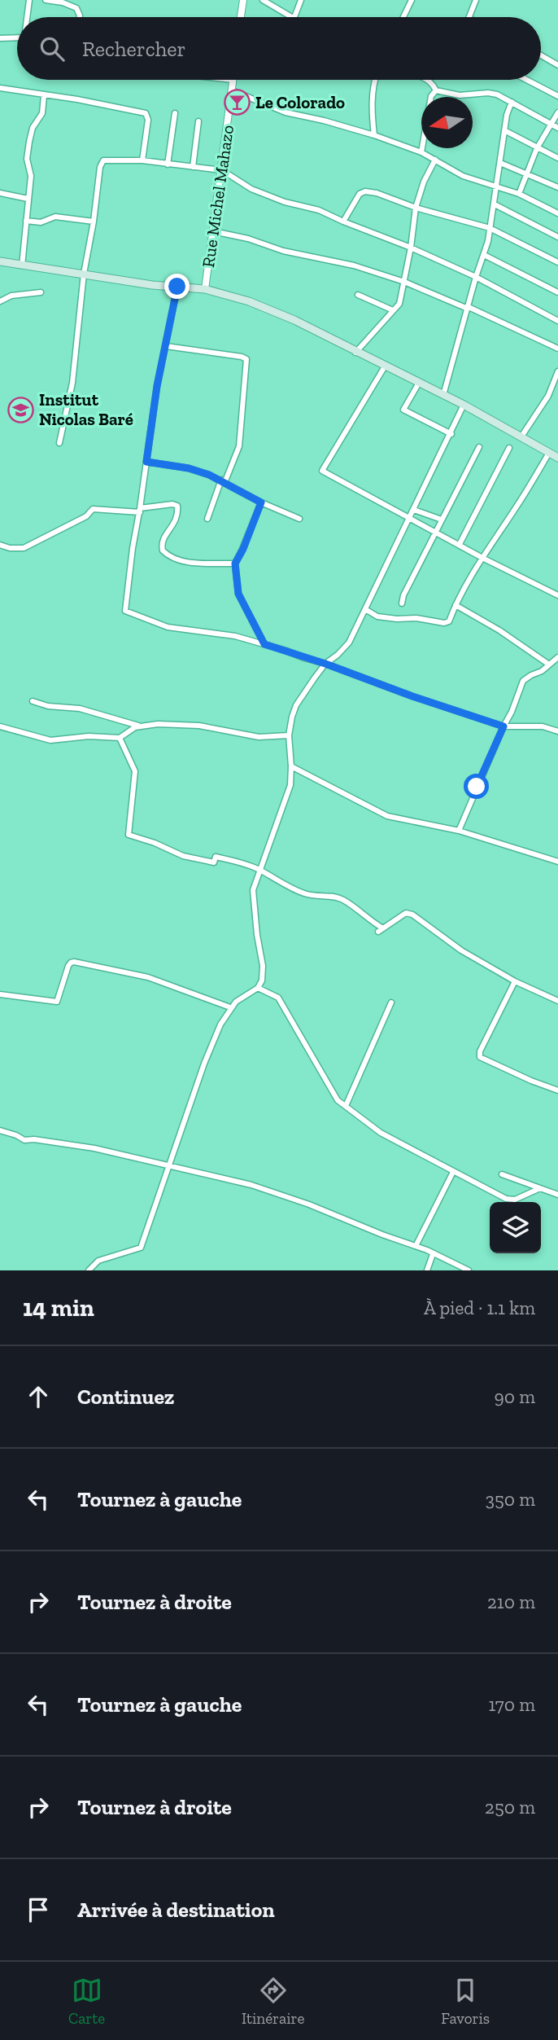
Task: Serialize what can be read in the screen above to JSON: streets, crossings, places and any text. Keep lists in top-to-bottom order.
{
  "streets": {
    "street": ["Rue Michel Mahazo"]
  },
  "places": {
    "bar": ["Le Colorado"],
    "school or university": ["Institut Nicolas Baré"]
  },
  "north": "left",
  "page": {
    "search": "Rechercher",
    "heading": ["14 min", "À pied · 1.1 km"],
    "list": [
      ["Continuez", "90 m"],
      ["Tournez à gauche", "350 m"],
      ["Tournez à droite", "210 m"],
      ["Tournez à gauche", "170 m"],
      ["Tournez à droite", "250 m"],
      "Arrivée à destination"
    ],
    "nav": ["Carte", "Itinéraire", "Favoris"]
  }
}
